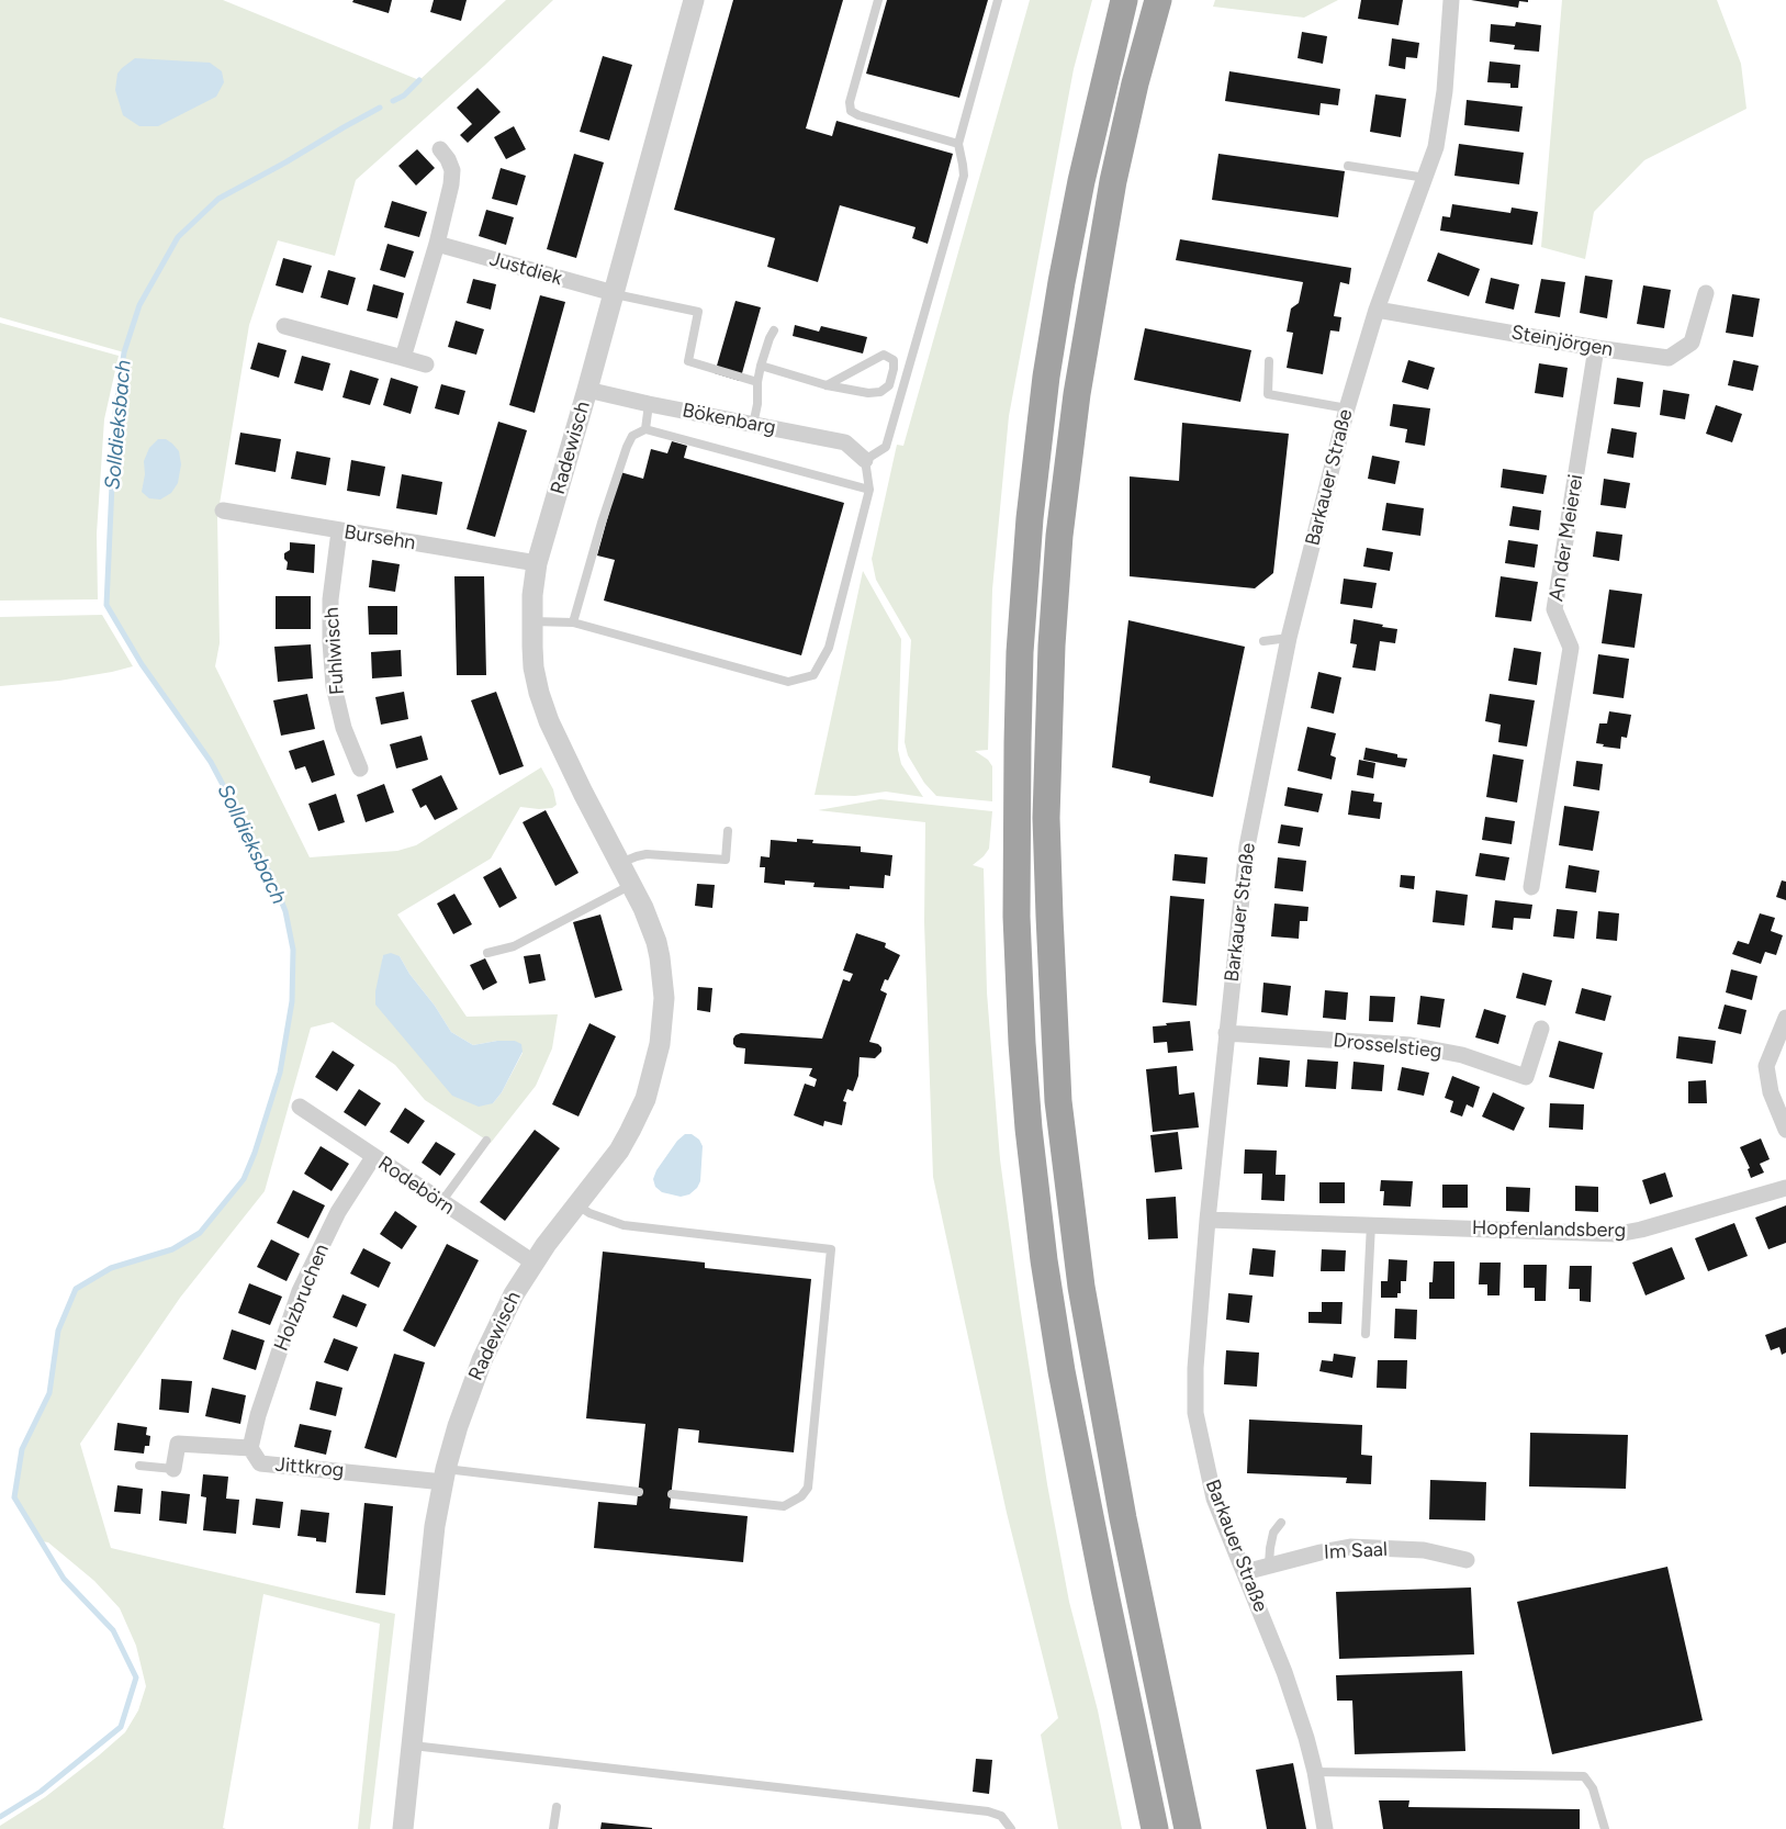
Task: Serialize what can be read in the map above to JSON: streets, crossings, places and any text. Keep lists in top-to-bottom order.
{
  "streets": {
    "street": [
      "Justdiek",
      "Steinjörgen",
      "Bökenbarg",
      "Radewisch",
      "Barkauer Straße",
      "Bursehn",
      "An der Meierei",
      "Fuhlwisch",
      "Drosselstieg",
      "Rodebörn",
      "Hopfenlandsberg",
      "Holzbruchen",
      "Jittkrog",
      "Im Saal"
    ]
  },
  "crossings": [
    ["Justdiek", "Radewisch"],
    ["Steinjörgen", "Barkauer Straße"],
    ["Steinjörgen", "An der Meierei"],
    ["Bökenbarg", "Radewisch"],
    ["Radewisch", "Bursehn"],
    ["Radewisch", "Rodebörn"],
    ["Radewisch", "Jittkrog"],
    ["Barkauer Straße", "Drosselstieg"],
    ["Barkauer Straße", "Hopfenlandsberg"],
    ["Barkauer Straße", "Im Saal"],
    ["Bursehn", "Fuhlwisch"],
    ["Rodebörn", "Holzbruchen"],
    ["Holzbruchen", "Jittkrog"]
  ],
  "water": ["Solldieksbach"]
}
